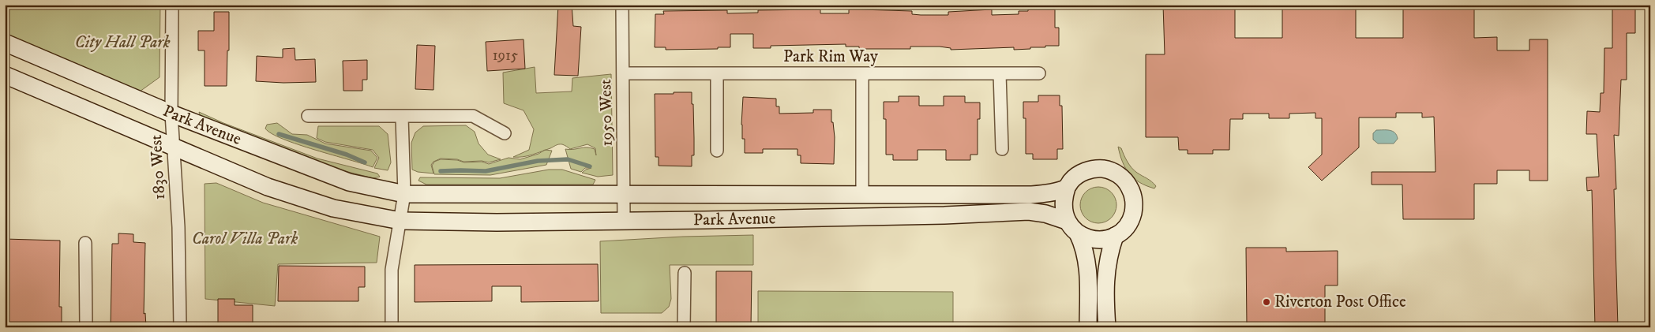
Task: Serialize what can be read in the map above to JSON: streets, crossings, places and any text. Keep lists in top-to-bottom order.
{
  "streets": {
    "street": [
      "Park Rim Way",
      "1950 West",
      "Park Avenue",
      "1830 West"
    ]
  },
  "crossings": [
    ["Park Rim Way", "1950 West"],
    ["1950 West", "Park Avenue"],
    ["Park Avenue", "1830 West"]
  ],
  "parks": ["City Hall Park", "Carol Villa Park"],
  "places": ["Riverton Post Office"],
  "house_numbers": ["1915"]
}
